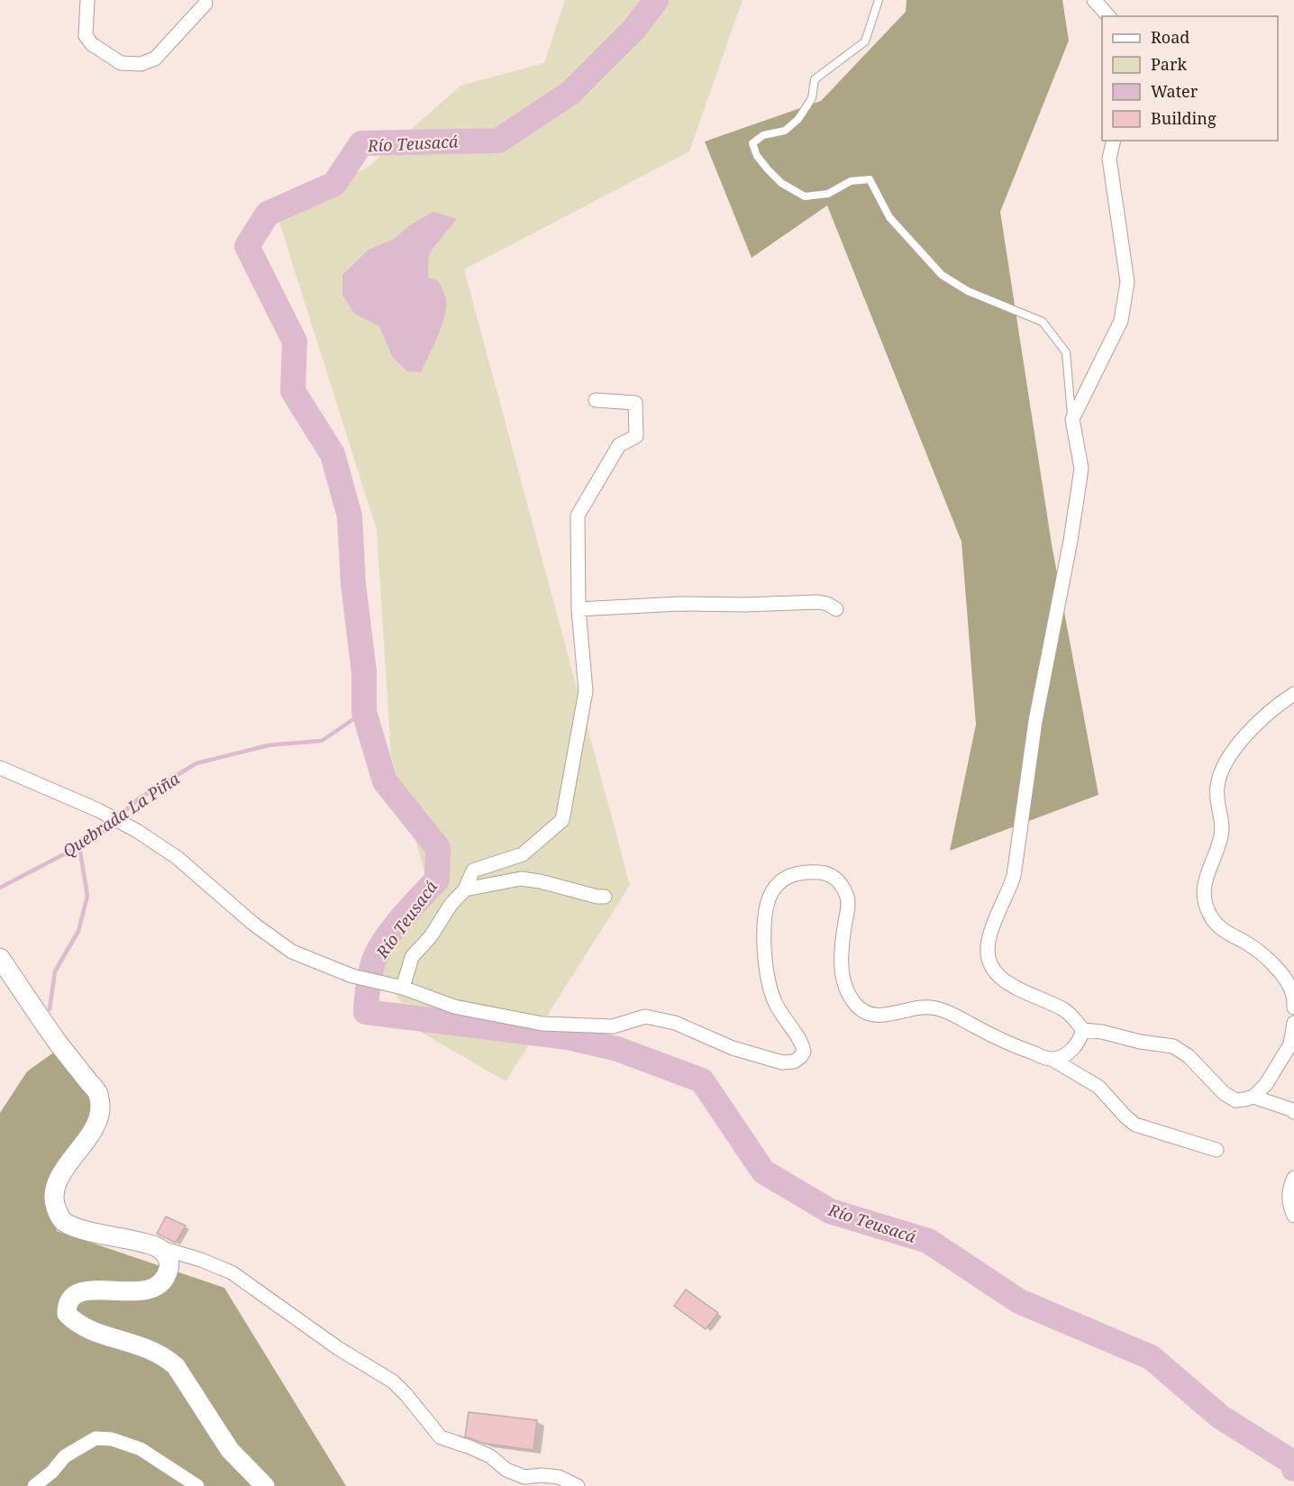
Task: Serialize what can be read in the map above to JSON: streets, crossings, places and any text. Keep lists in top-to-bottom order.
{
  "water": ["Río Teusacá", "Quebrada La Piña"],
  "legend": [
    "Road",
    "Park",
    "Water",
    "Building"
  ]
}
